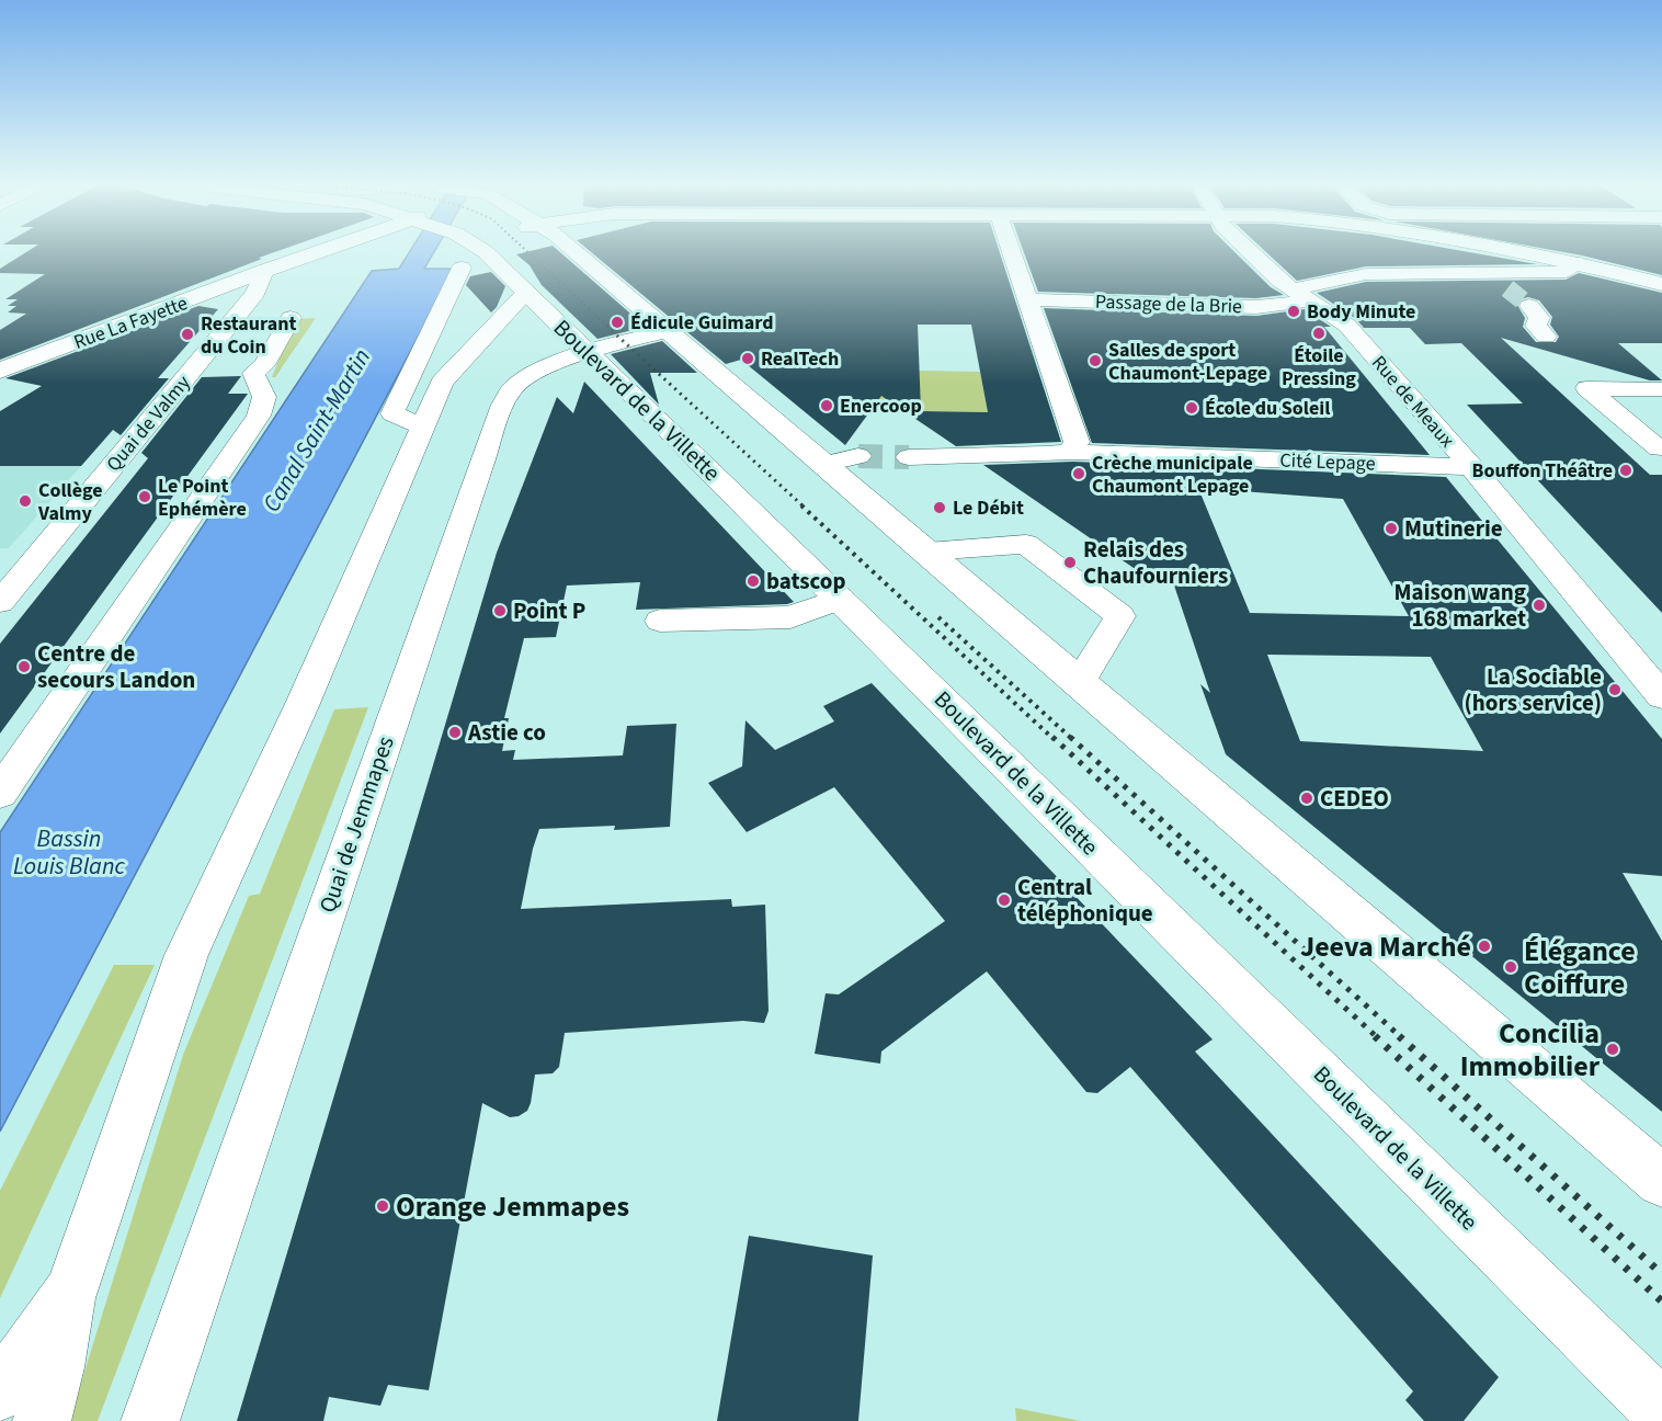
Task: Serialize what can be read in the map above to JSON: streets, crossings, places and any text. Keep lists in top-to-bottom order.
{
  "streets": {
    "main road": ["Rue La Fayette", "Boulevard de la Villette"],
    "street": [
      "Passage de la Brie",
      "Rue de Meaux",
      "Quai de Valmy",
      "Cité Lepage",
      "Quai de Jemmapes"
    ]
  },
  "crossings": [
    ["Passage de la Brie", "Rue de Meaux"],
    ["Rue La Fayette", "Quai de Valmy"],
    ["Boulevard de la Villette", "Quai de Jemmapes"],
    ["Rue de Meaux", "Cité Lepage"]
  ],
  "water": ["Canal Saint-Martin", "Bassin Louis Blanc"],
  "places": [
    "Body Minute",
    "Édicule Guimard",
    "Étoile Pressing",
    "Restaurant du Coin",
    "RealTech",
    "Salles de sport Chaumont-Lepage",
    "Enercoop",
    "École du Soleil",
    "Bouffon Théâtre",
    "Crèche municipale Chaumont Lepage",
    "Le Point Ephémère",
    "Collège Valmy",
    "Le Débit",
    "Mutinerie",
    "Relais des Chaufourniers",
    "batscop",
    "Maison wang 168 market",
    "Point P",
    "Centre de secours Landon",
    "La Sociable (hors service)",
    "Astie co",
    "CEDEO",
    "Central téléphonique",
    "Jeeva Marché",
    "Élégance Coiffure",
    "Concilia Immobilier",
    "Orange Jemmapes"
  ]
}
